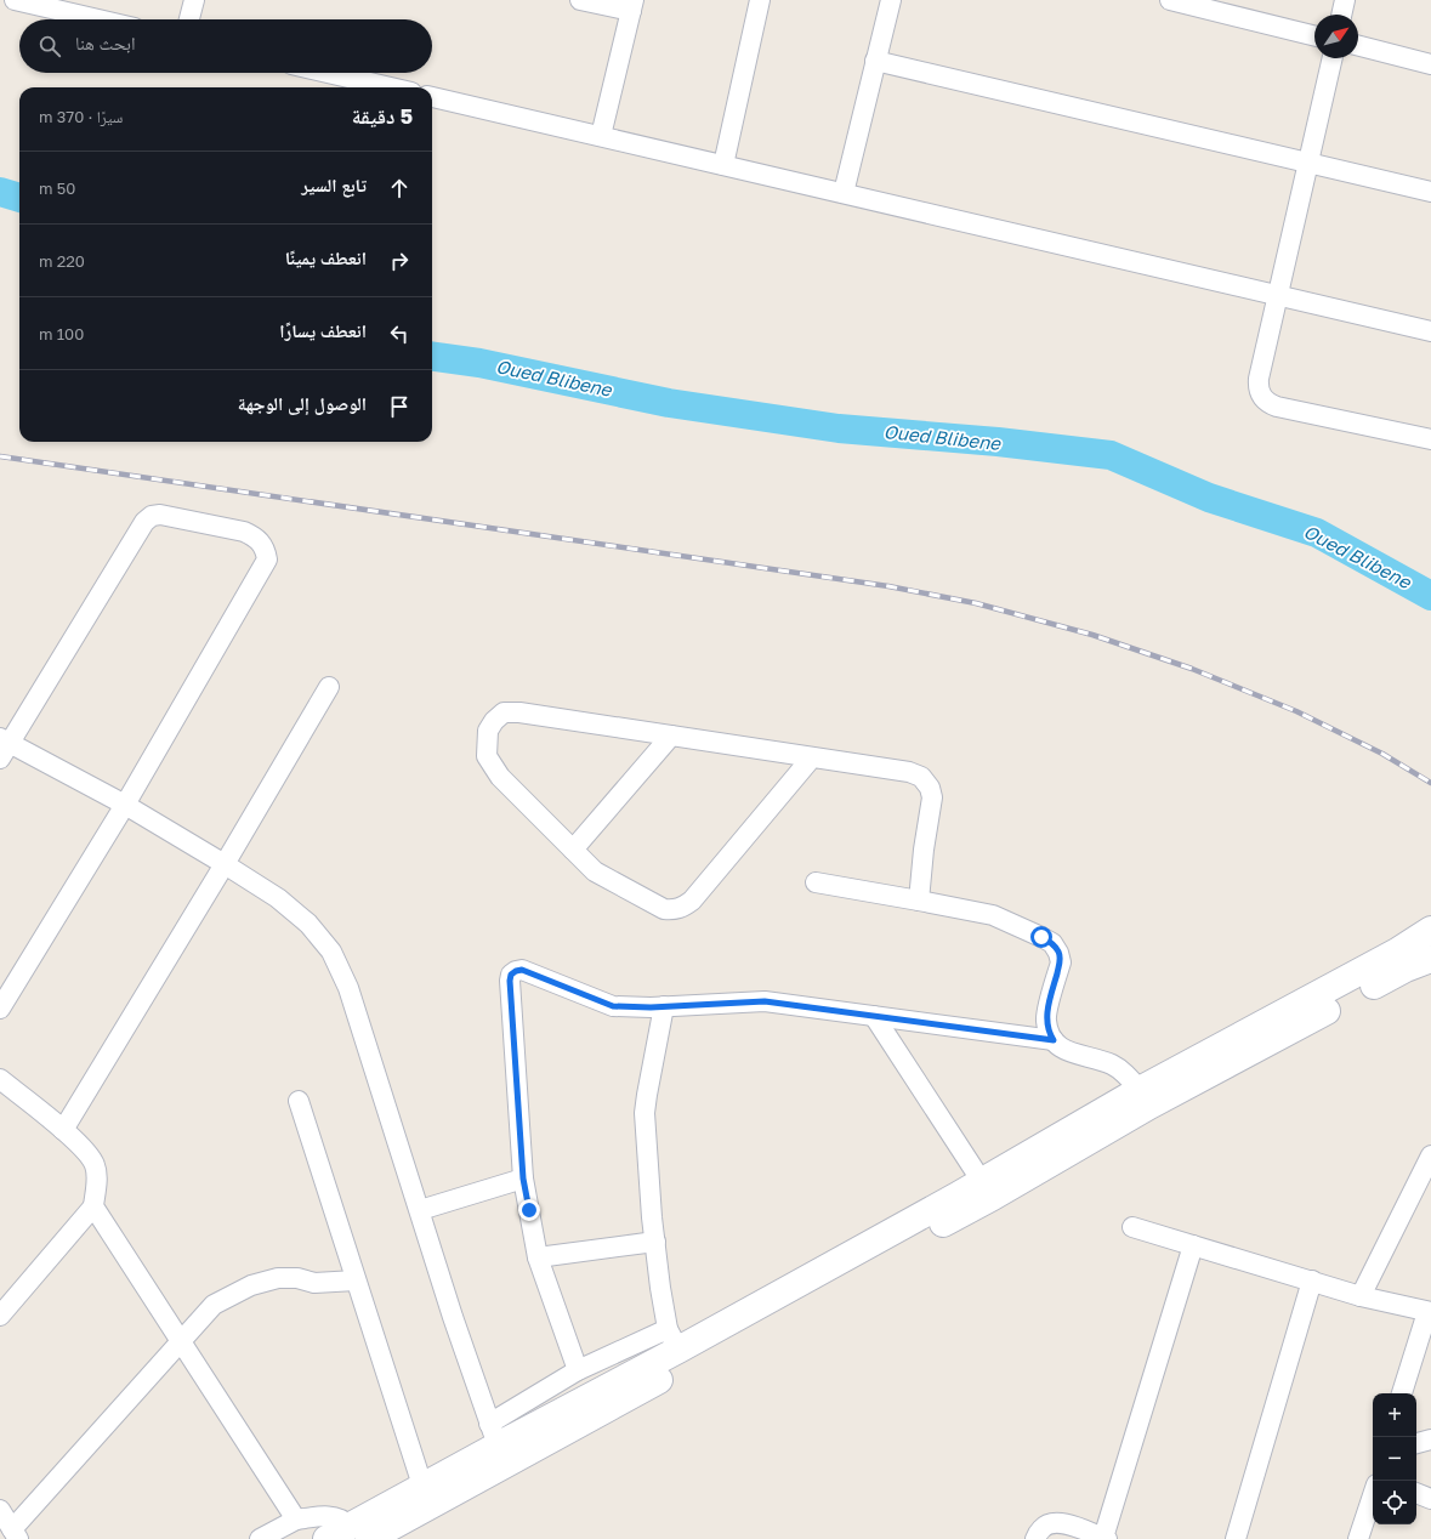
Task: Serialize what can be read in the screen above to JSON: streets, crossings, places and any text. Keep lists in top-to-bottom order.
{
  "water": ["Oued Blibene"],
  "north": "top right",
  "page": {
    "search": "ابحث هنا",
    "heading": ["5 دقيقة", "سيرًا · 370 m"],
    "list": [
      ["تابع السير", "50 m"],
      ["انعطف يمينًا", "220 m"],
      ["انعطف يسارًا", "100 m"],
      "الوصول إلى الوجهة"
    ],
    "map_buttons": ["+", "−"]
  }
}
